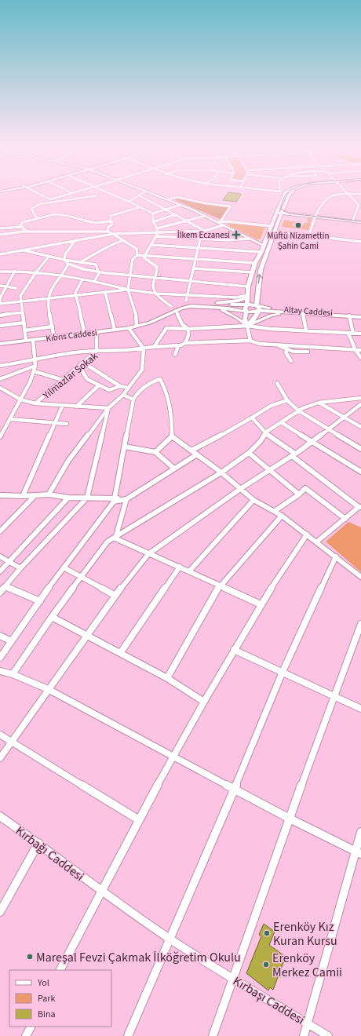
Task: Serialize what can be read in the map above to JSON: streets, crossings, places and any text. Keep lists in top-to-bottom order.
{
  "streets": {
    "main road": ["Altay Caddesi", "Kıbrıs Caddesi"],
    "street": ["Yılmazlar Sokak", "Kırbağı Caddesi", "Kırbaşı Caddesi"]
  },
  "crossings": [
    ["Altay Caddesi", "Kıbrıs Caddesi"],
    ["Kırbağı Caddesi", "Kırbaşı Caddesi"]
  ],
  "places": {
    "other": [
      "Müftü Nizamettin Şahin Cami",
      "Erenköy Kız Kuran Kursu",
      "Mareşal Fevzi Çakmak İlköğretim Okulu",
      "Erenköy Merkez Camii"
    ],
    "health": ["İlkem Eczanesi"]
  },
  "legend": ["Yol", "Park", "Bina"]
}
